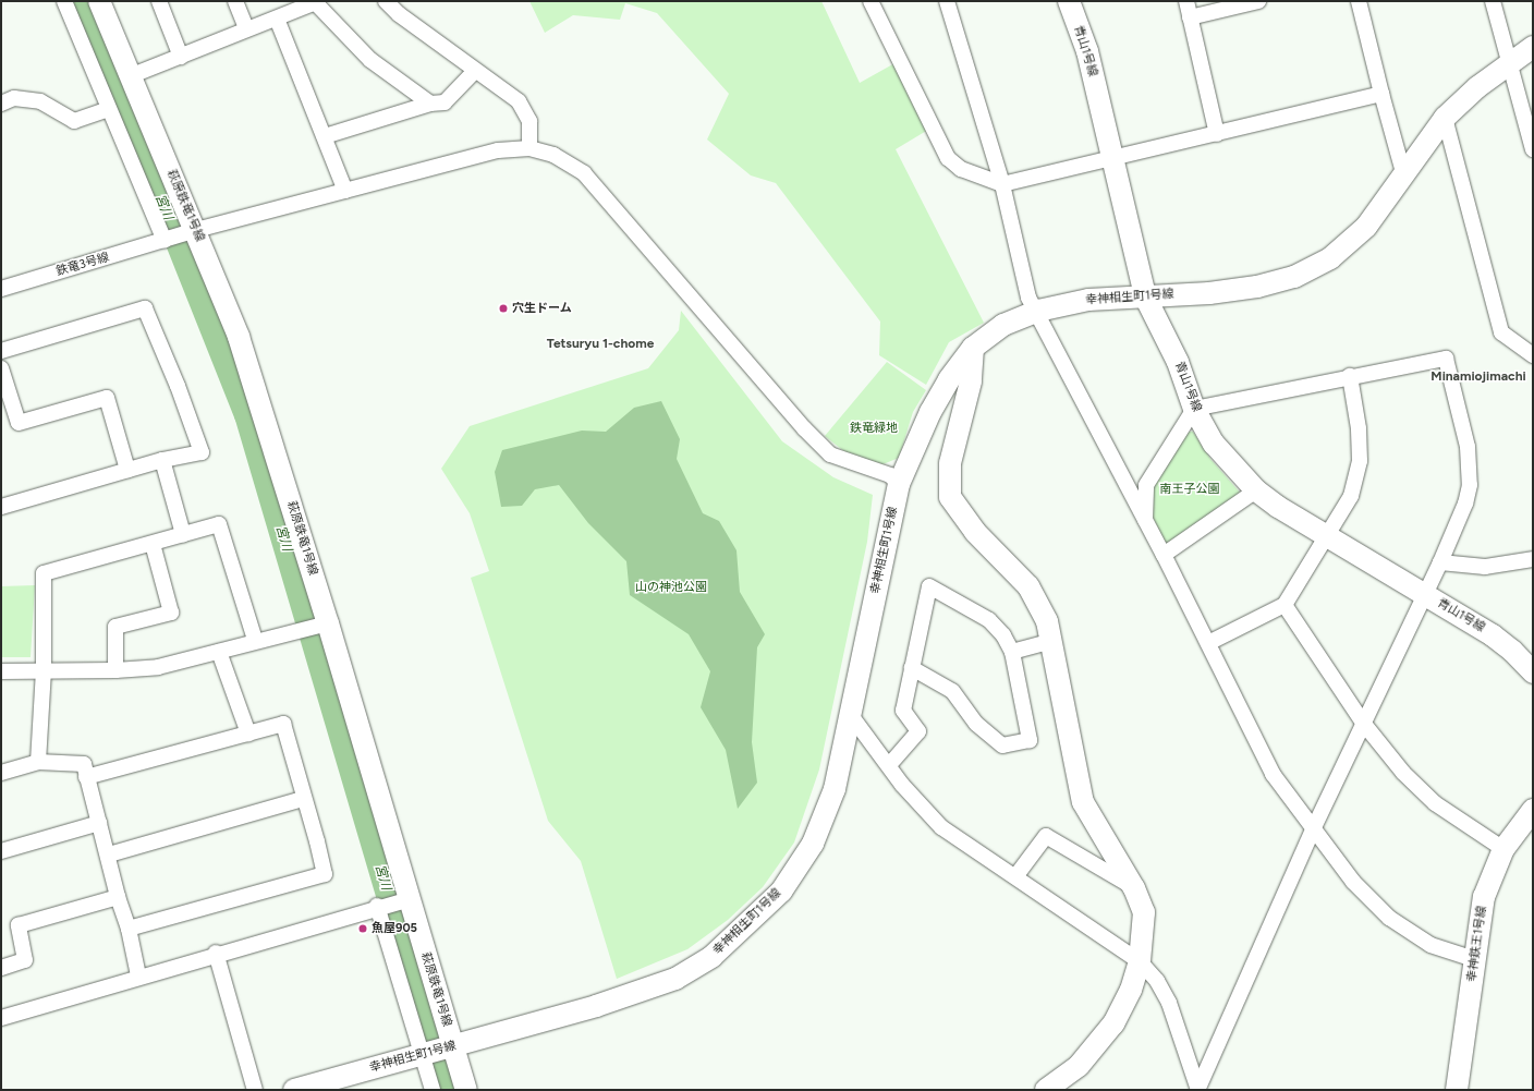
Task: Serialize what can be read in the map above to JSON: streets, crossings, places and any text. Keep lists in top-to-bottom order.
{
  "streets": {
    "street": [
      "青山1号線",
      "萩原鉄竜1号線",
      "鉄竜3号線",
      "幸神相生町1号線",
      "幸神鉄王1号線"
    ]
  },
  "crossings": [
    ["青山1号線", "幸神相生町1号線"],
    ["萩原鉄竜1号線", "鉄竜3号線"],
    ["萩原鉄竜1号線", "幸神相生町1号線"],
    ["鉄竜3号線", "幸神相生町1号線"]
  ],
  "districts": ["Tetsuryu 1-chome", "Minamiojimachi"],
  "water": ["宮川"],
  "parks": ["鉄竜緑地", "南王子公園", "山の神池公園"],
  "places": ["穴生ドーム", "魚屋905"]
}
